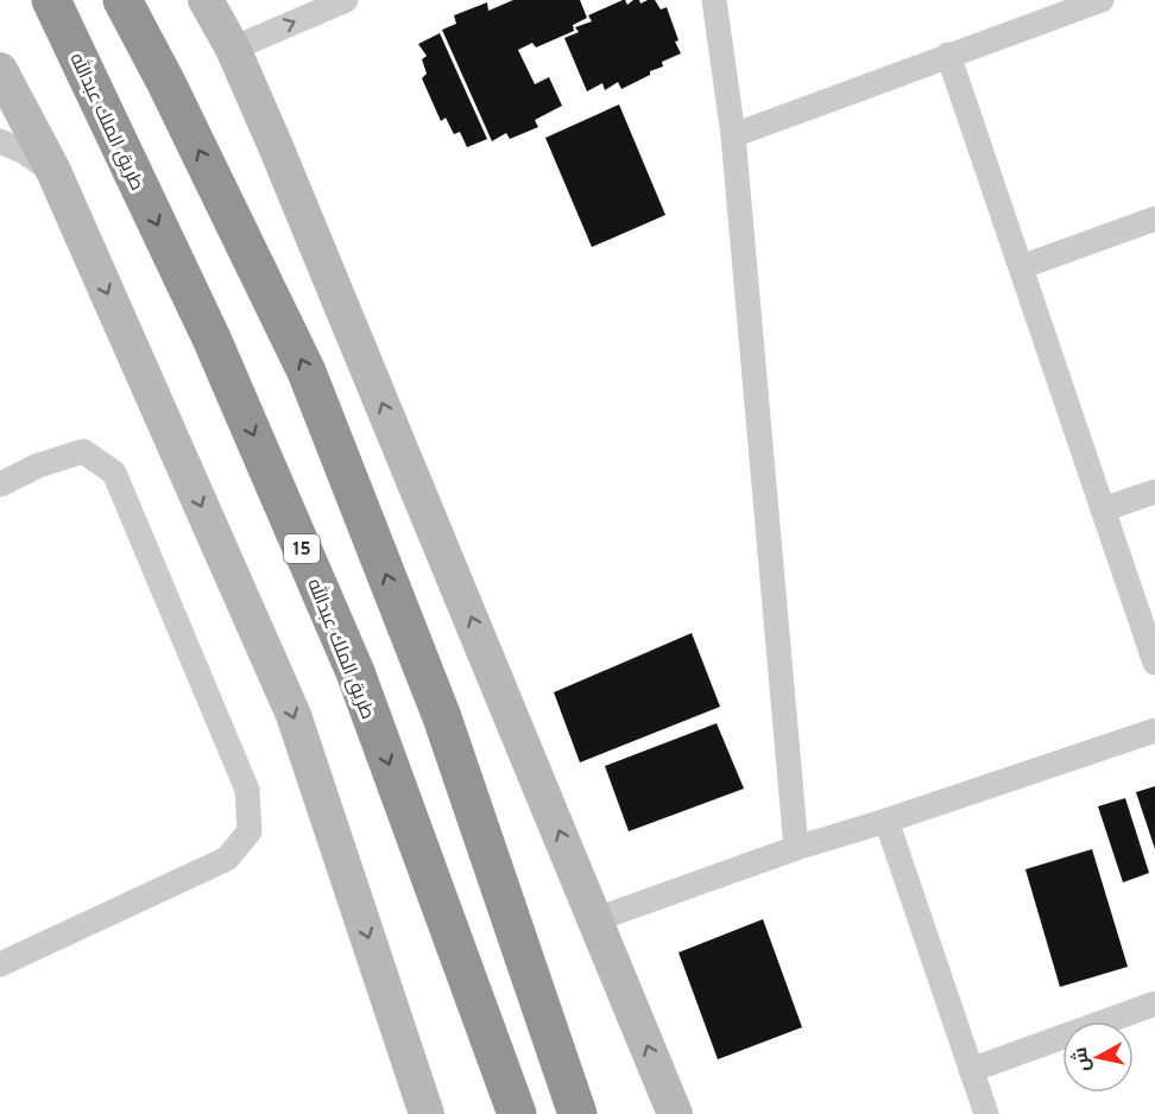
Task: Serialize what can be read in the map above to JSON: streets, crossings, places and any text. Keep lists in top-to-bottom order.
{
  "streets": {
    "highway": ["طريق الملك عبدالله", "15"]
  },
  "north": "left"
}
